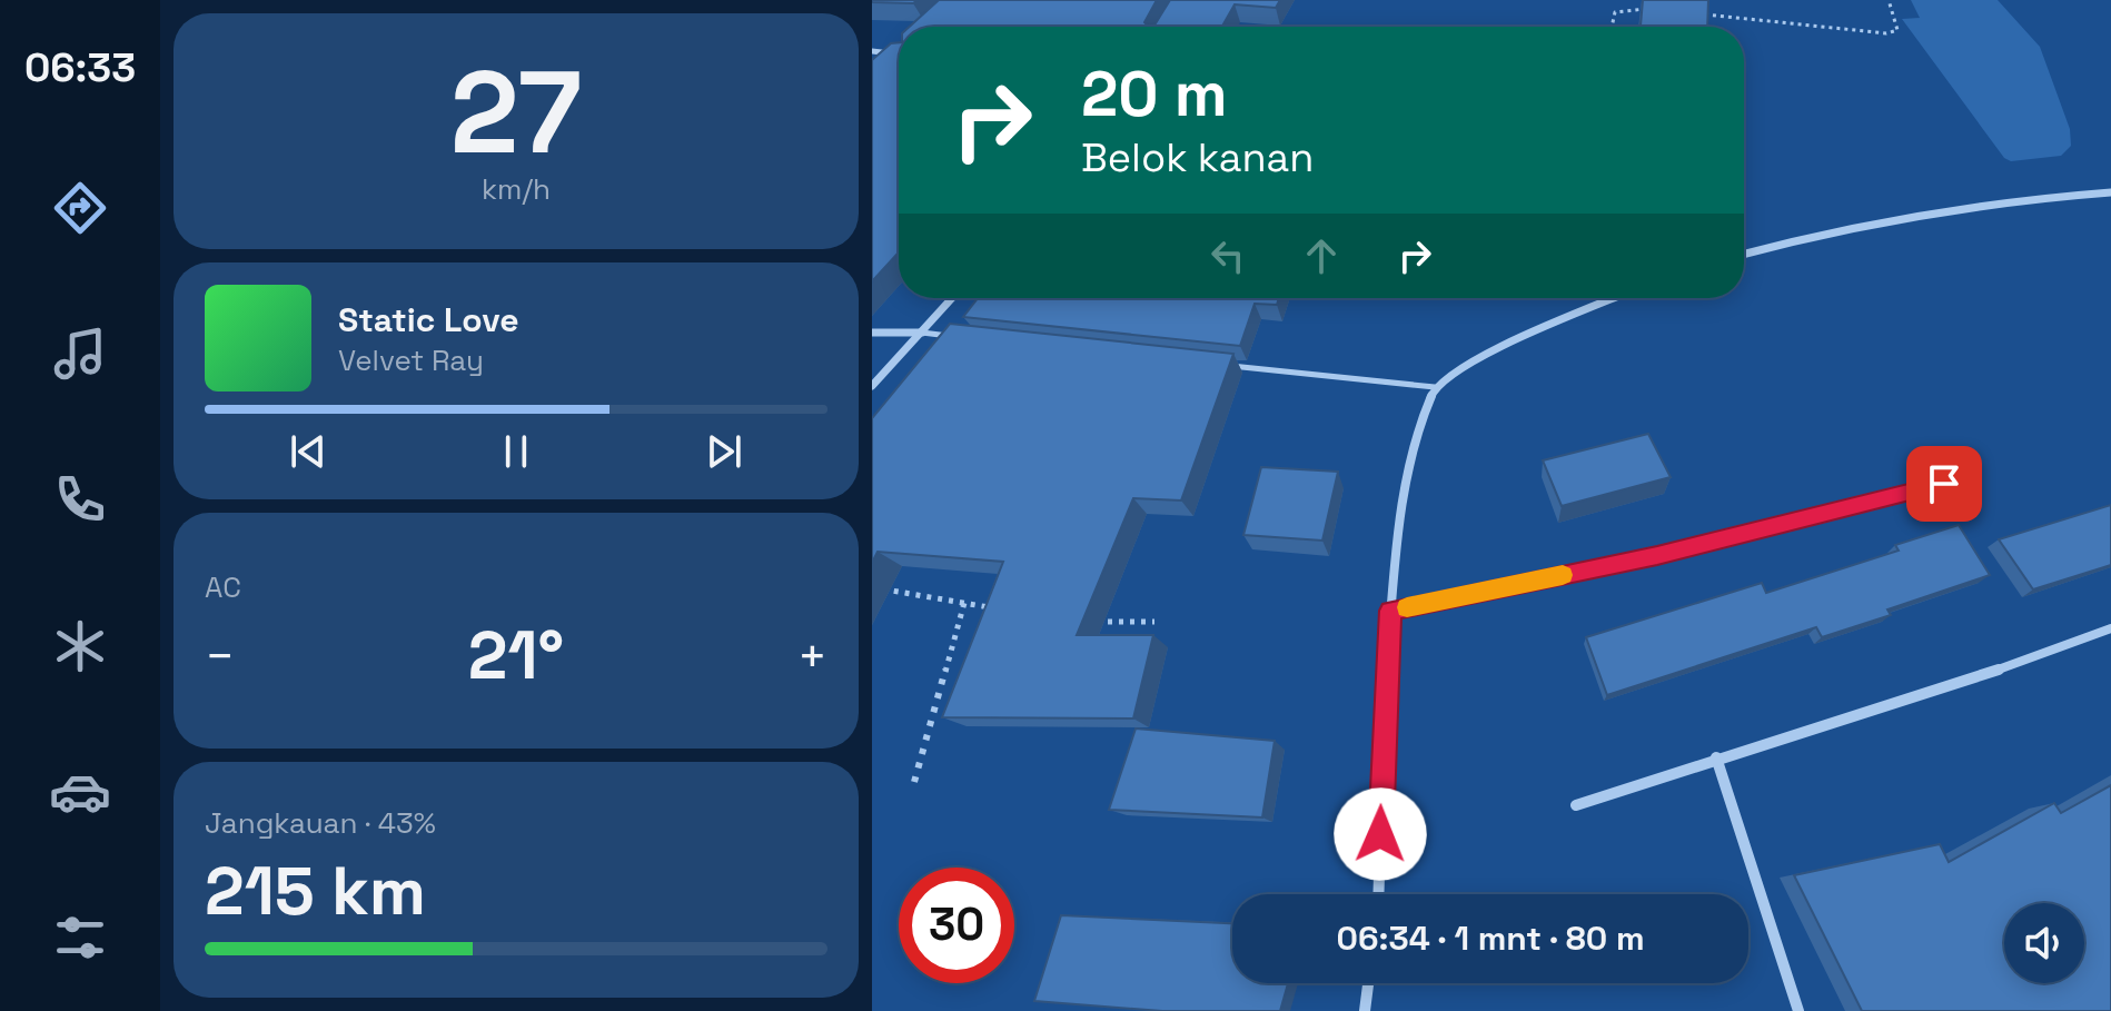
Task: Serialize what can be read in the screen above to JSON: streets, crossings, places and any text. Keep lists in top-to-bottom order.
{
  "page": {
    "tabs": "06:33",
    "tile": [
      ["27", "km/h"],
      "AC",
      ["Jangkauan · 43%", "215 km"]
    ],
    "turn": ["20 m", "Belok kanan"],
    "song": ["Static Love", "Velvet Ray"],
    "heat": ["−", "21°", "+"],
    "limit": "30",
    "trip": "06:34 · 1 mnt · 80 m"
  }
}
